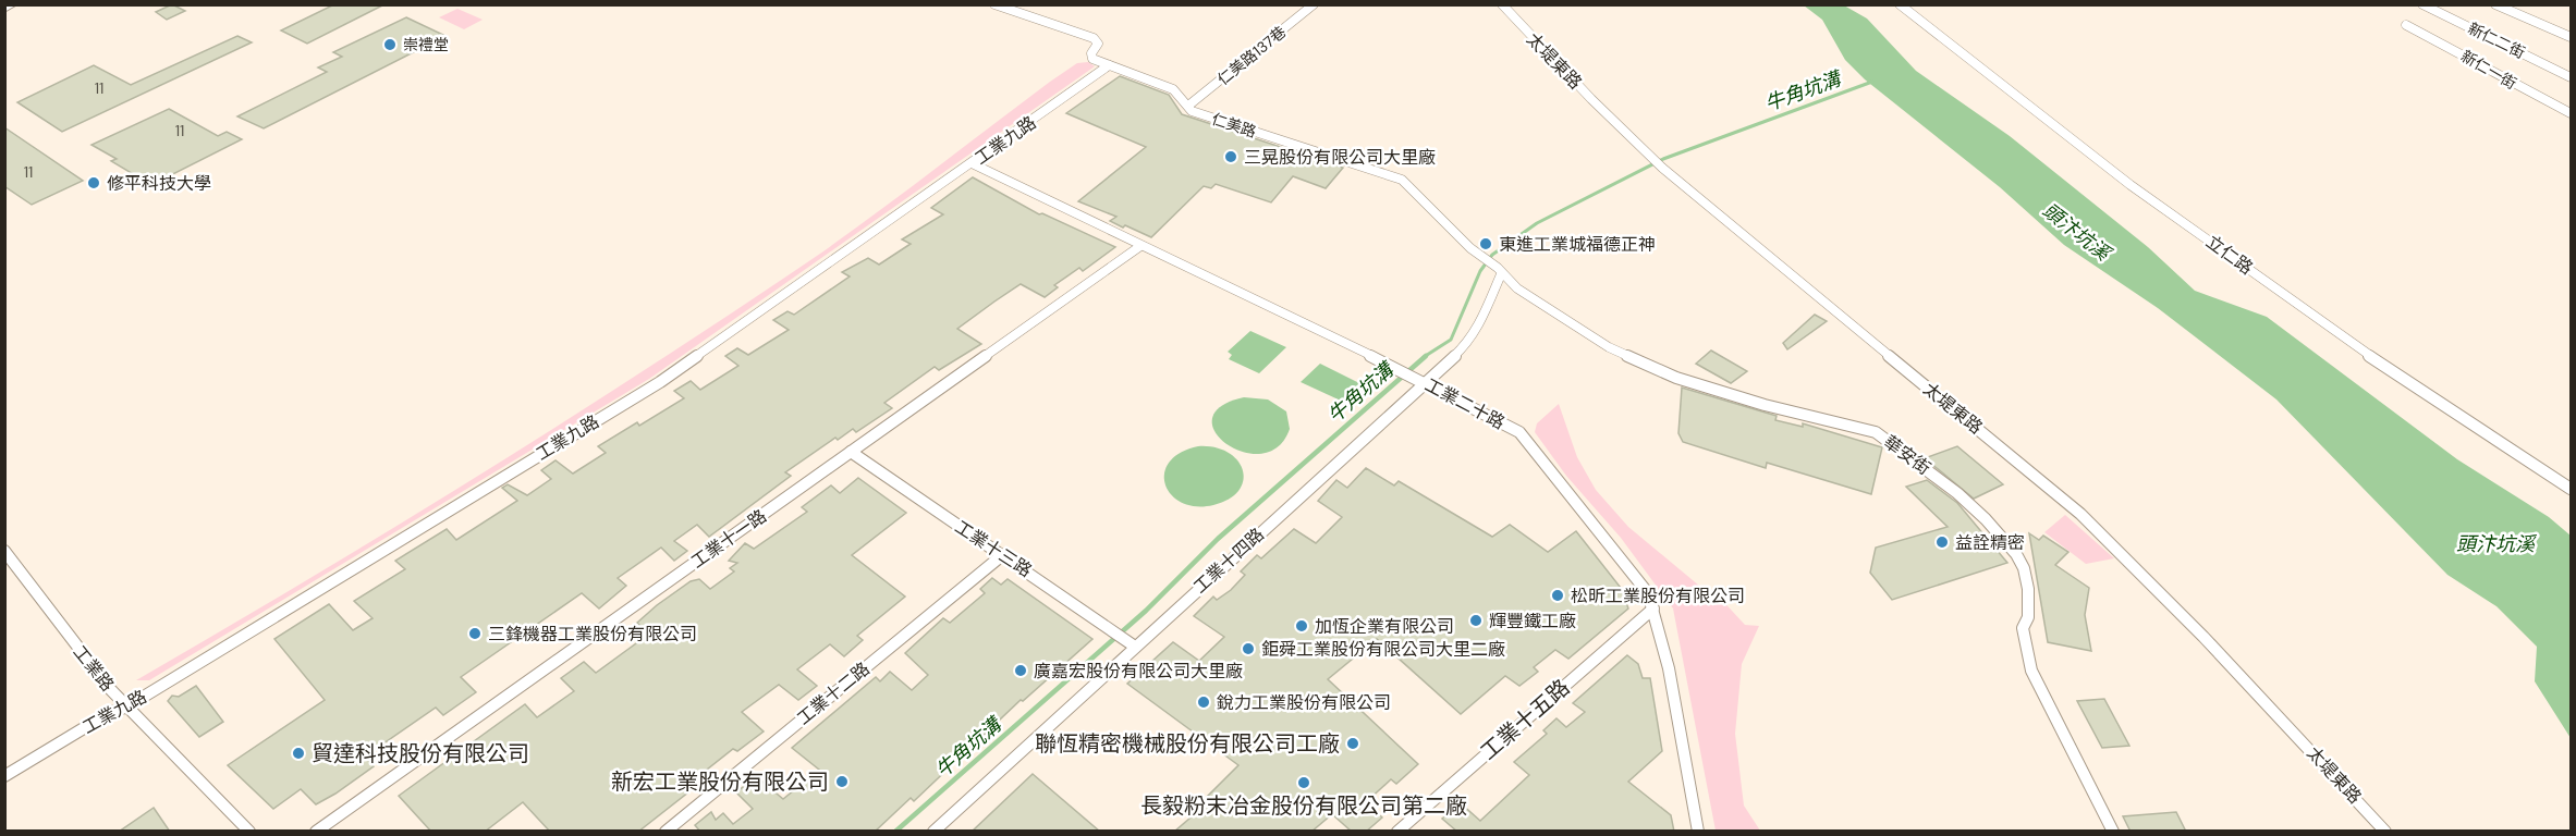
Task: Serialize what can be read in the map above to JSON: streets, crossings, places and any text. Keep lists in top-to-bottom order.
{
  "streets": {
    "street": [
      "新仁二街",
      "仁美路137巷",
      "太堤東路",
      "新仁一街",
      "仁美路",
      "工業九路",
      "立仁路",
      "工業二十路",
      "華安街",
      "工業十一路",
      "工業十三路",
      "工業十四路",
      "工業路",
      "工業十二路",
      "工業十五路"
    ]
  },
  "crossings": [
    ["仁美路137巷", "仁美路"],
    ["仁美路", "工業九路"],
    ["仁美路", "華安街"],
    ["仁美路", "工業十四路"],
    ["工業九路", "工業二十路"],
    ["工業九路", "工業路"],
    ["工業二十路", "工業十一路"],
    ["工業二十路", "工業十四路"],
    ["工業二十路", "工業十五路"],
    ["華安街", "工業十四路"],
    ["工業十一路", "工業十三路"],
    ["工業十三路", "工業十四路"],
    ["工業十三路", "工業十二路"]
  ],
  "water": ["牛角坑溝", "頭汴坑溪"],
  "places": [
    "崇禮堂",
    "三晃股份有限公司大里廠",
    "修平科技大學",
    "東進工業城福德正神",
    "益詮精密",
    "松昕工業股份有限公司",
    "輝豐鐵工廠",
    "加恆企業有限公司",
    "三鋒機器工業股份有限公司",
    "鉅舜工業股份有限公司大里二廠",
    "廣嘉宏股份有限公司大里廠",
    "銳力工業股份有限公司",
    "聯恆精密機械股份有限公司工廠",
    "貿達科技股份有限公司",
    "新宏工業股份有限公司",
    "長毅粉末冶金股份有限公司第二廠"
  ],
  "house_numbers": ["11", "11", "11"]
}
